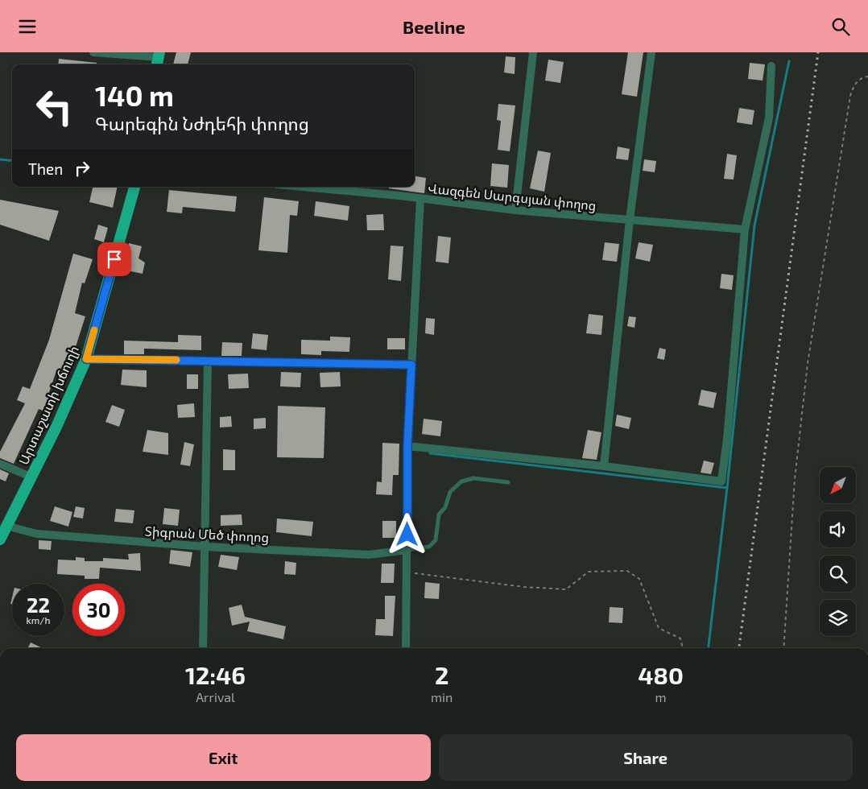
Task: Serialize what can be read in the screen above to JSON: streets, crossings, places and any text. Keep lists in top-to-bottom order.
{
  "streets": {
    "main road": ["Արտաշատի խճուղի"],
    "street": ["Վազգեն Սարգսյան փողոց", "Տիգրան Մեծ փողոց"]
  },
  "crossings": [
    ["Արտաշատի խճուղի", "Տիգրան Մեծ փողոց"]
  ],
  "north": "bottom left",
  "page": {
    "header": "Beeline",
    "turn": ["140 m", "Գարեգին Նժդեհի փողոց"],
    "then": "Then",
    "speed": "22 km/h",
    "limit": "30",
    "eta": [
      "12:46",
      "Arrival",
      "2",
      "min",
      "480",
      "m"
    ],
    "buttons": ["Exit", "Share"]
  }
}
